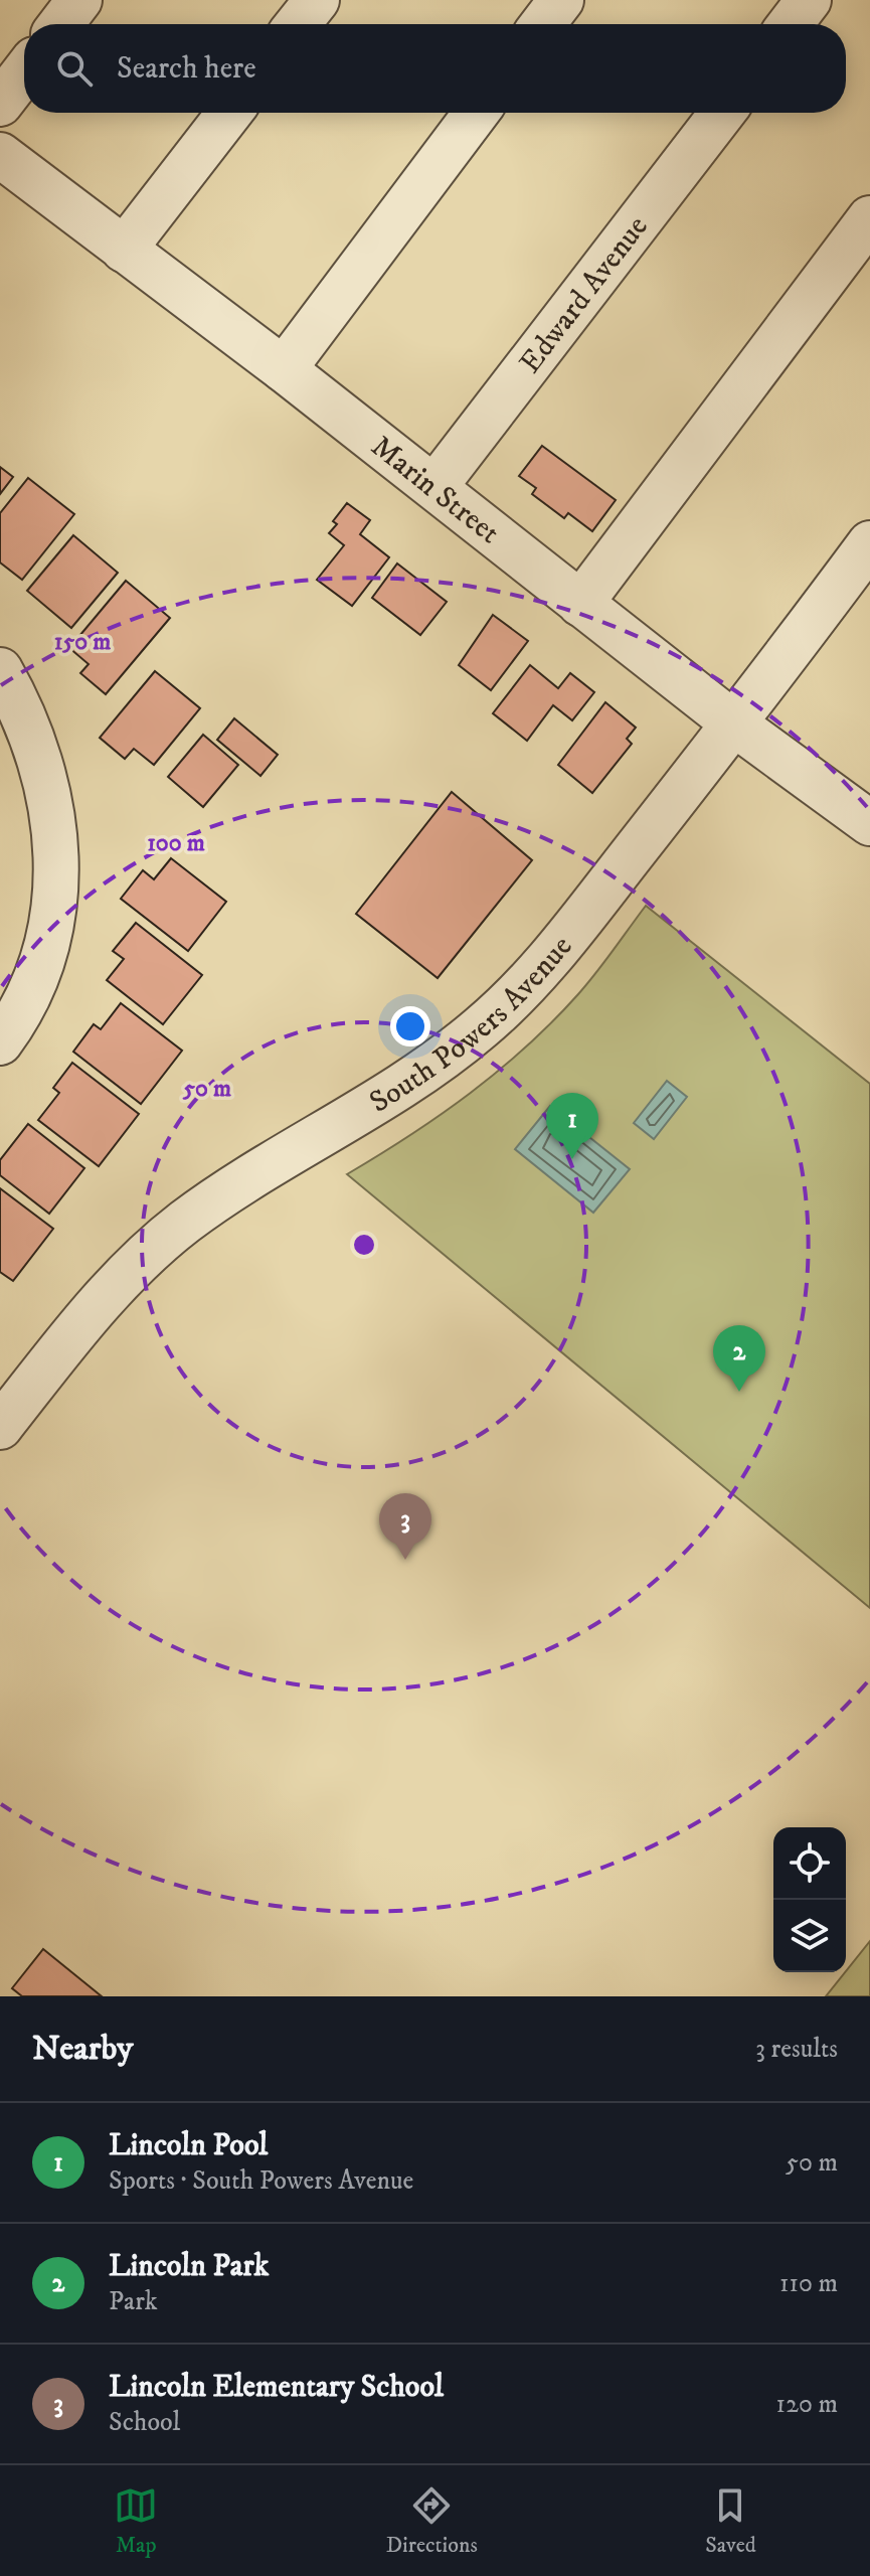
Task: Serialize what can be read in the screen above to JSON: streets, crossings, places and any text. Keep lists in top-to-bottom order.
{
  "streets": {
    "street": ["Edward Avenue", "Marin Street", "South Powers Avenue"]
  },
  "crossings": [
    ["Edward Avenue", "Marin Street"],
    ["Marin Street", "South Powers Avenue"]
  ],
  "page": {
    "search": "Search here",
    "pins": ["1", "2", "3"],
    "heading": ["Nearby", "3 results"],
    "list": [
      {
        "mark": "1",
        "name": "Lincoln Pool",
        "note": "Sports · South Powers Avenue",
        "value": "50 m"
      },
      {
        "mark": "2",
        "name": "Lincoln Park",
        "note": "Park",
        "value": "110 m"
      },
      {
        "mark": "3",
        "name": "Lincoln Elementary School",
        "note": "School",
        "value": "120 m"
      }
    ],
    "nav": ["Map", "Directions", "Saved"]
  },
  "rings": ["150 m", "100 m", "50 m"]
}
